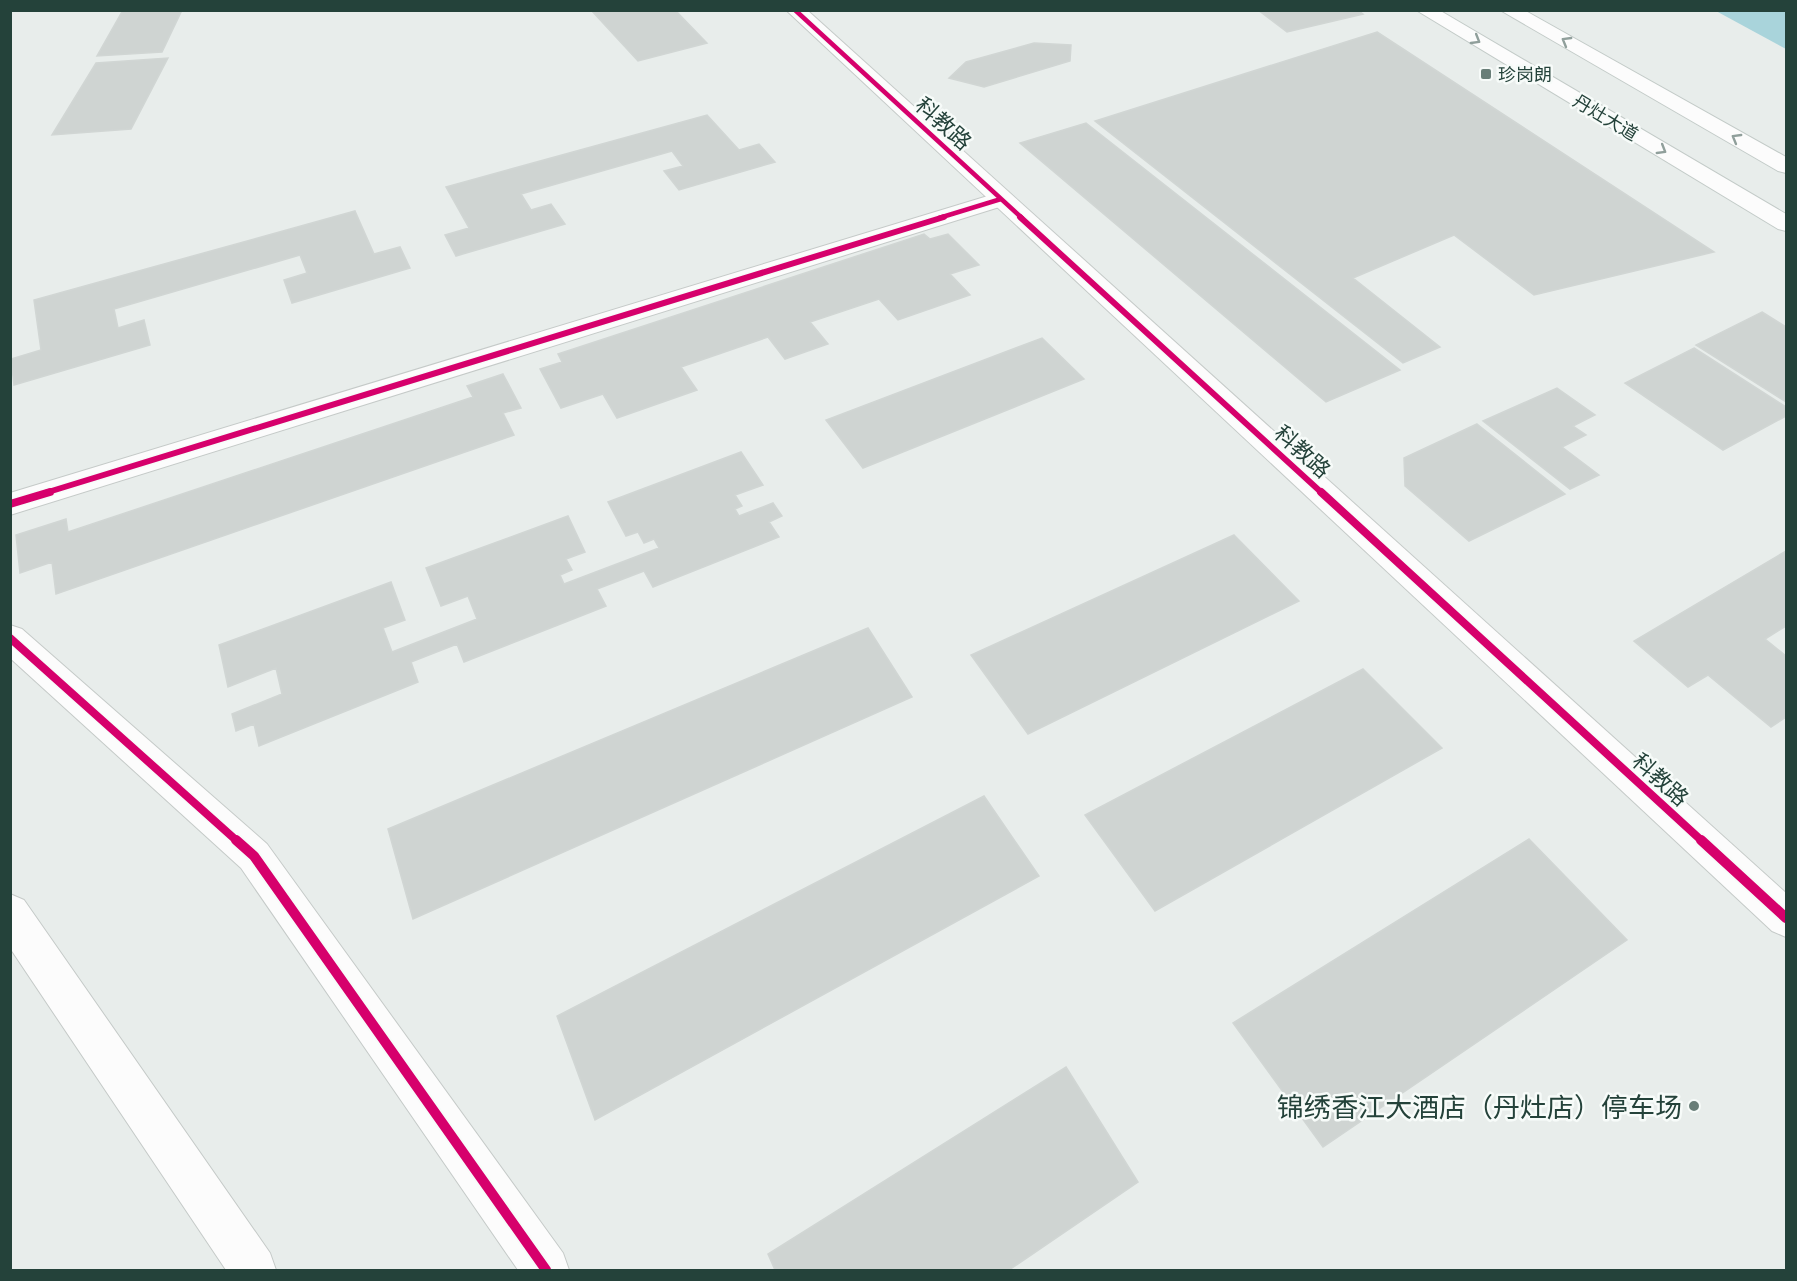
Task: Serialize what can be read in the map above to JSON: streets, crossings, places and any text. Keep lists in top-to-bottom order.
{
  "streets": {
    "street": ["丹灶大道", "科教路"]
  },
  "places": {
    "transit": ["珍岗朗"],
    "other": ["锦绣香江大酒店（丹灶店）停车场"]
  }
}
